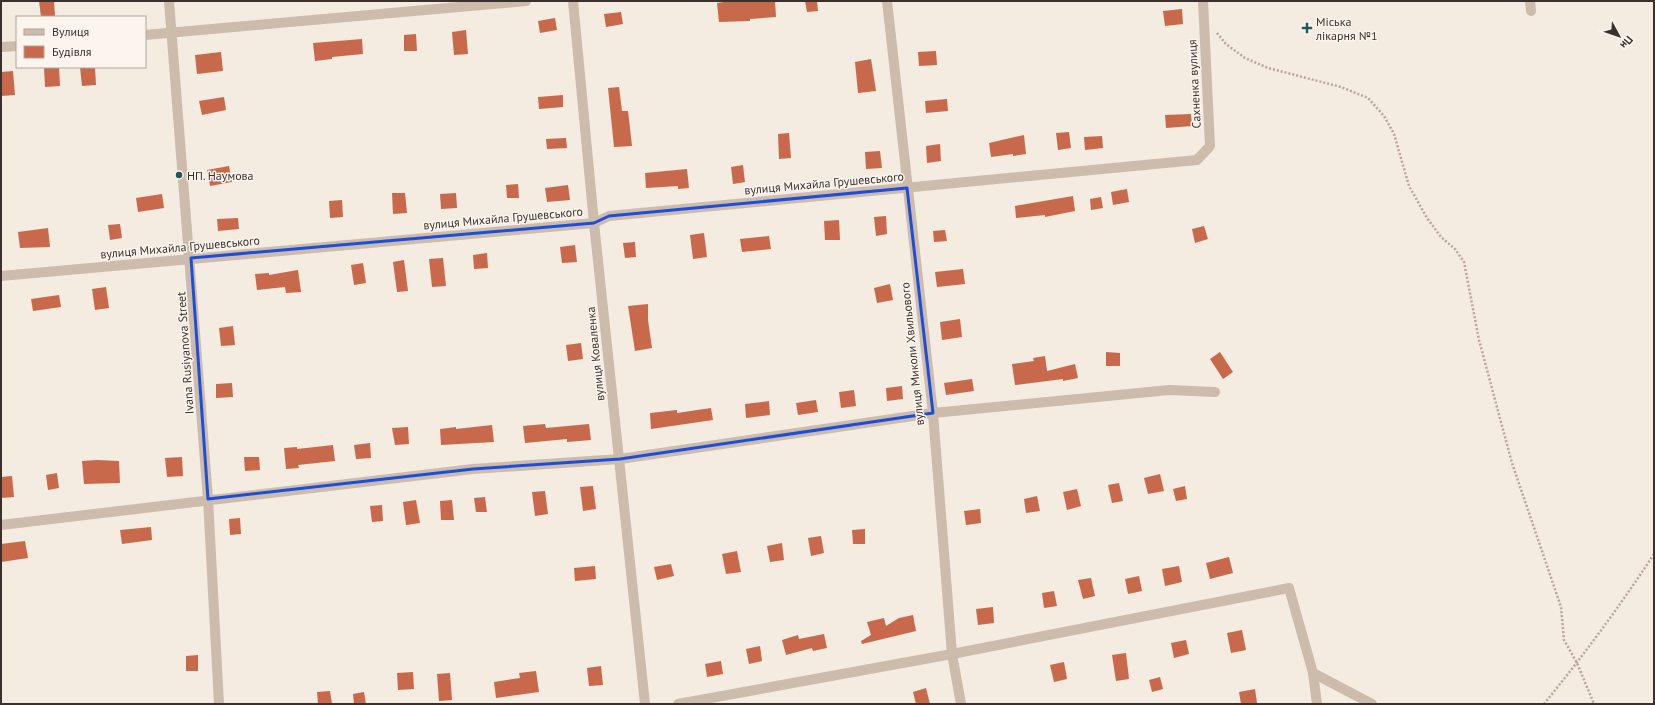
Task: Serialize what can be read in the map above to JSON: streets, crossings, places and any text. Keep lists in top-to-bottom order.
{
  "streets": {
    "street": [
      "Сахненка вулиця",
      "вулиця Михайла Грушевського",
      "Ivana Rusiyanova Street",
      "вулиця Коваленка",
      "вулиця Миколи Хвильового"
    ]
  },
  "crossings": [
    ["Сахненка вулиця", "вулиця Михайла Грушевського"],
    ["вулиця Михайла Грушевського", "Ivana Rusiyanova Street"],
    ["вулиця Михайла Грушевського", "вулиця Коваленка"],
    ["вулиця Михайла Грушевського", "вулиця Миколи Хвильового"]
  ],
  "places": {
    "health": ["Міська лікарня №1"],
    "other": ["НП. Наумова"]
  },
  "legend": ["Вулиця", "Будівля"],
  "north": "bottom right"
}
